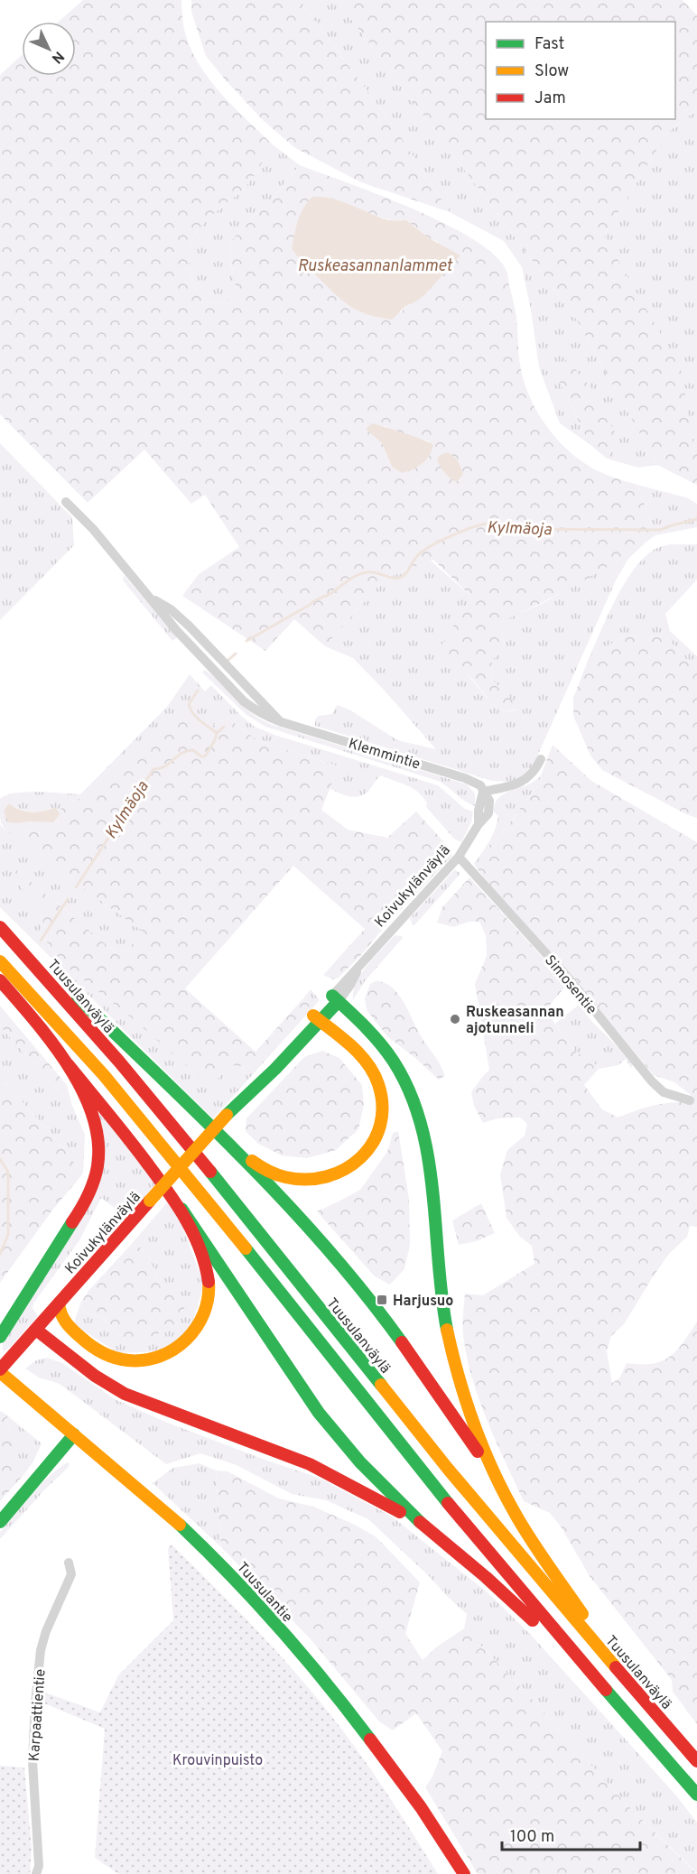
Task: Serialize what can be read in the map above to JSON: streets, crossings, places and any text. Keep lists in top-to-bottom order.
{
  "streets": {
    "main road": ["Koivukylänväylä", "Tuusulanväylä", "Tuusulantie"],
    "street": ["Klemmintie", "Simosentie", "Karpaattientie"]
  },
  "crossings": [
    ["Klemmintie", "Koivukylänväylä"],
    ["Koivukylänväylä", "Simosentie"],
    ["Koivukylänväylä", "Tuusulantie"]
  ],
  "water": ["Ruskeasannanlammet", "Kylmäoja"],
  "parks": ["Krouvinpuisto"],
  "places": {
    "other": ["Ruskeasannan ajotunneli"],
    "transit": ["Harjusuo"]
  },
  "legend": ["Fast", "Slow", "Jam"],
  "scale_bar": "100 m",
  "north": "bottom right"
}
